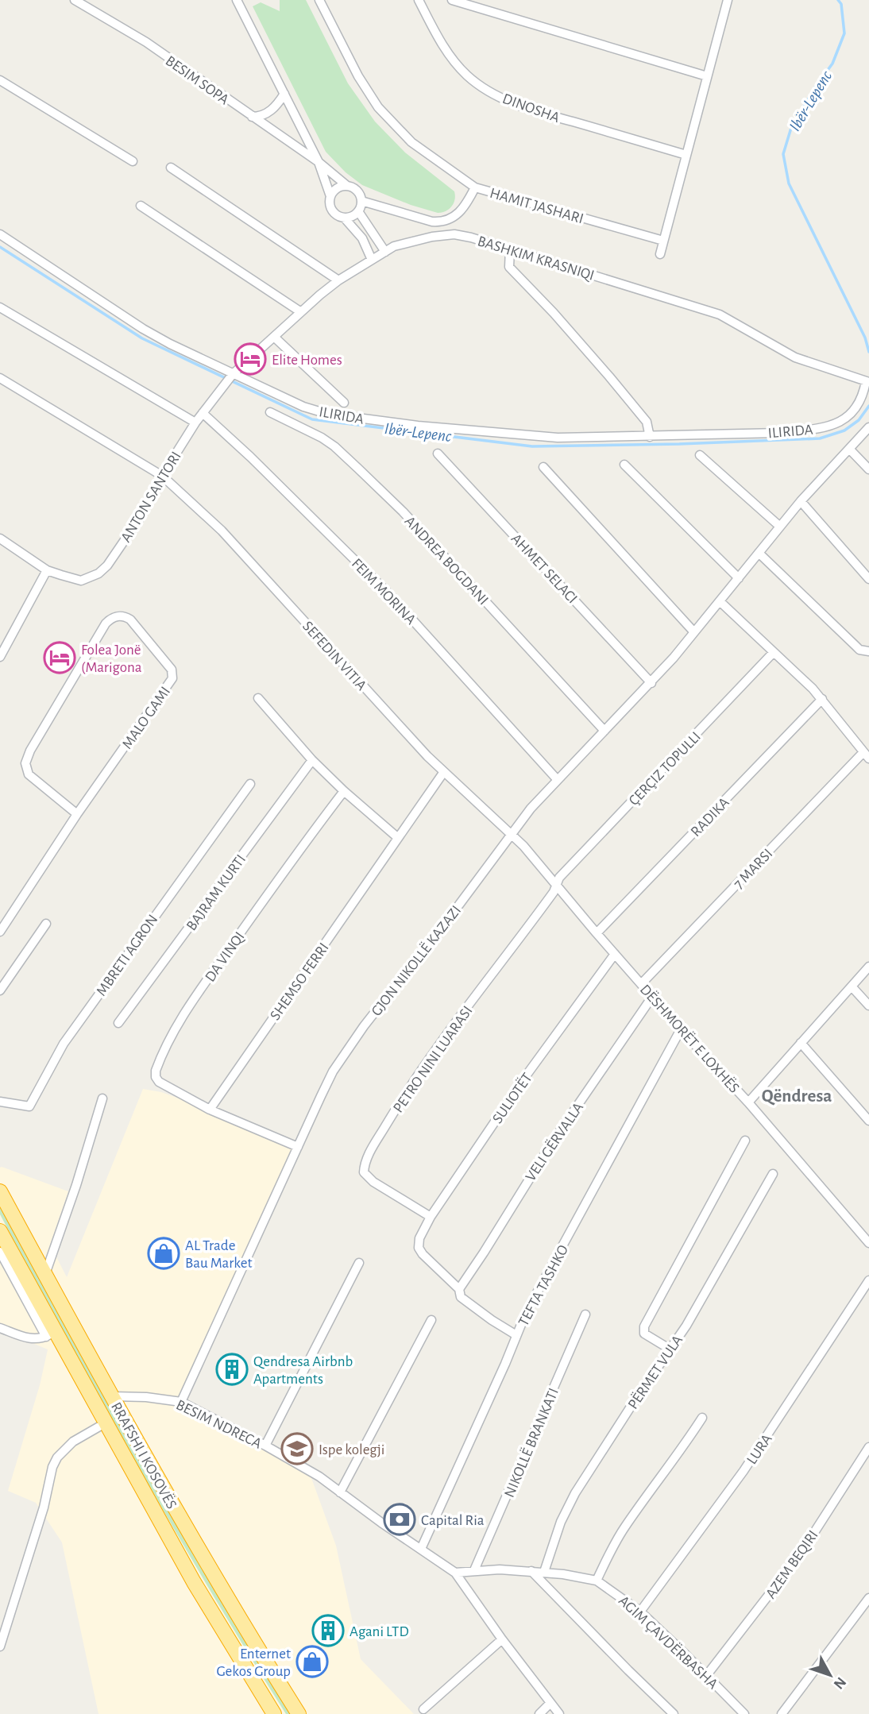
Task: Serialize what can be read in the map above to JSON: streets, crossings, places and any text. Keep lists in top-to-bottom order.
{
  "streets": {
    "highway": ["RRAFSHI I KOSOVËS"],
    "street": [
      "BESIM SOPA",
      "DINOSHA",
      "HAMIT JASHARI",
      "BASHKIM KRASNIQI",
      "ILIRIDA",
      "ANTON SANTORI",
      "ANDREA BOGDANI",
      "AHMET SELACI",
      "FEIM MORINA",
      "SEFEDIN VITIA",
      "MALO GAMI",
      "ÇERÇIZ TOPULLI",
      "RADIKA",
      "7 MARSI",
      "BAJRAM KURTI",
      "MBRETI AGRON",
      "DA VINQI",
      "GJON NIKOLLË KAZAZI",
      "SHEMSO FERRI",
      "DËSHMORËT E LOXHËS",
      "PETRO NINI LUARASI",
      "SULIOTËT",
      "VELI GËRVALLA",
      "TEFTA TASHKO",
      "PËRMET VULA",
      "BESIM NDRECA",
      "NIKOLLË BRANKATI",
      "LURA",
      "AZEM BEQIRI",
      "AGIM ÇAVDËRBASHA"
    ]
  },
  "crossings": [
    ["BESIM SOPA", "HAMIT JASHARI"],
    ["BESIM SOPA", "BASHKIM KRASNIQI"],
    ["BASHKIM KRASNIQI", "ILIRIDA"],
    ["BASHKIM KRASNIQI", "ANTON SANTORI"],
    ["ILIRIDA", "ANTON SANTORI"],
    ["ANTON SANTORI", "FEIM MORINA"],
    ["ANTON SANTORI", "SEFEDIN VITIA"],
    ["ANDREA BOGDANI", "GJON NIKOLLË KAZAZI"],
    ["AHMET SELACI", "GJON NIKOLLË KAZAZI"],
    ["FEIM MORINA", "GJON NIKOLLË KAZAZI"],
    ["SEFEDIN VITIA", "GJON NIKOLLË KAZAZI"],
    ["SEFEDIN VITIA", "SHEMSO FERRI"],
    ["SEFEDIN VITIA", "DËSHMORËT E LOXHËS"],
    ["ÇERÇIZ TOPULLI", "DËSHMORËT E LOXHËS"],
    ["ÇERÇIZ TOPULLI", "PETRO NINI LUARASI"],
    ["RADIKA", "DËSHMORËT E LOXHËS"],
    ["7 MARSI", "DËSHMORËT E LOXHËS"],
    ["DA VINQI", "SHEMSO FERRI"],
    ["GJON NIKOLLË KAZAZI", "DËSHMORËT E LOXHËS"],
    ["GJON NIKOLLË KAZAZI", "BESIM NDRECA"],
    ["DËSHMORËT E LOXHËS", "PETRO NINI LUARASI"],
    ["DËSHMORËT E LOXHËS", "SULIOTËT"],
    ["DËSHMORËT E LOXHËS", "VELI GËRVALLA"],
    ["DËSHMORËT E LOXHËS", "TEFTA TASHKO"],
    ["PETRO NINI LUARASI", "SULIOTËT"],
    ["SULIOTËT", "VELI GËRVALLA"],
    ["TEFTA TASHKO", "BESIM NDRECA"],
    ["PËRMET VULA", "AGIM ÇAVDËRBASHA"],
    ["BESIM NDRECA", "RRAFSHI I KOSOVËS"],
    ["BESIM NDRECA", "AGIM ÇAVDËRBASHA"],
    ["NIKOLLË BRANKATI", "AGIM ÇAVDËRBASHA"],
    ["LURA", "AGIM ÇAVDËRBASHA"],
    ["AZEM BEQIRI", "AGIM ÇAVDËRBASHA"]
  ],
  "districts": ["Qëndresa"],
  "water": ["Ibër-Lepenc"],
  "places": {
    "hotel": ["Elite Homes", "Folea Jonë (Marigona"],
    "shop": ["AL Trade Bau Market", "Enternet Gekos Group"],
    "building": ["Qendresa Airbnb Apartments", "Agani LTD"],
    "school or university": ["Ispe kolegji"],
    "bank": ["Capital Ria"]
  },
  "north": "bottom right"
}
